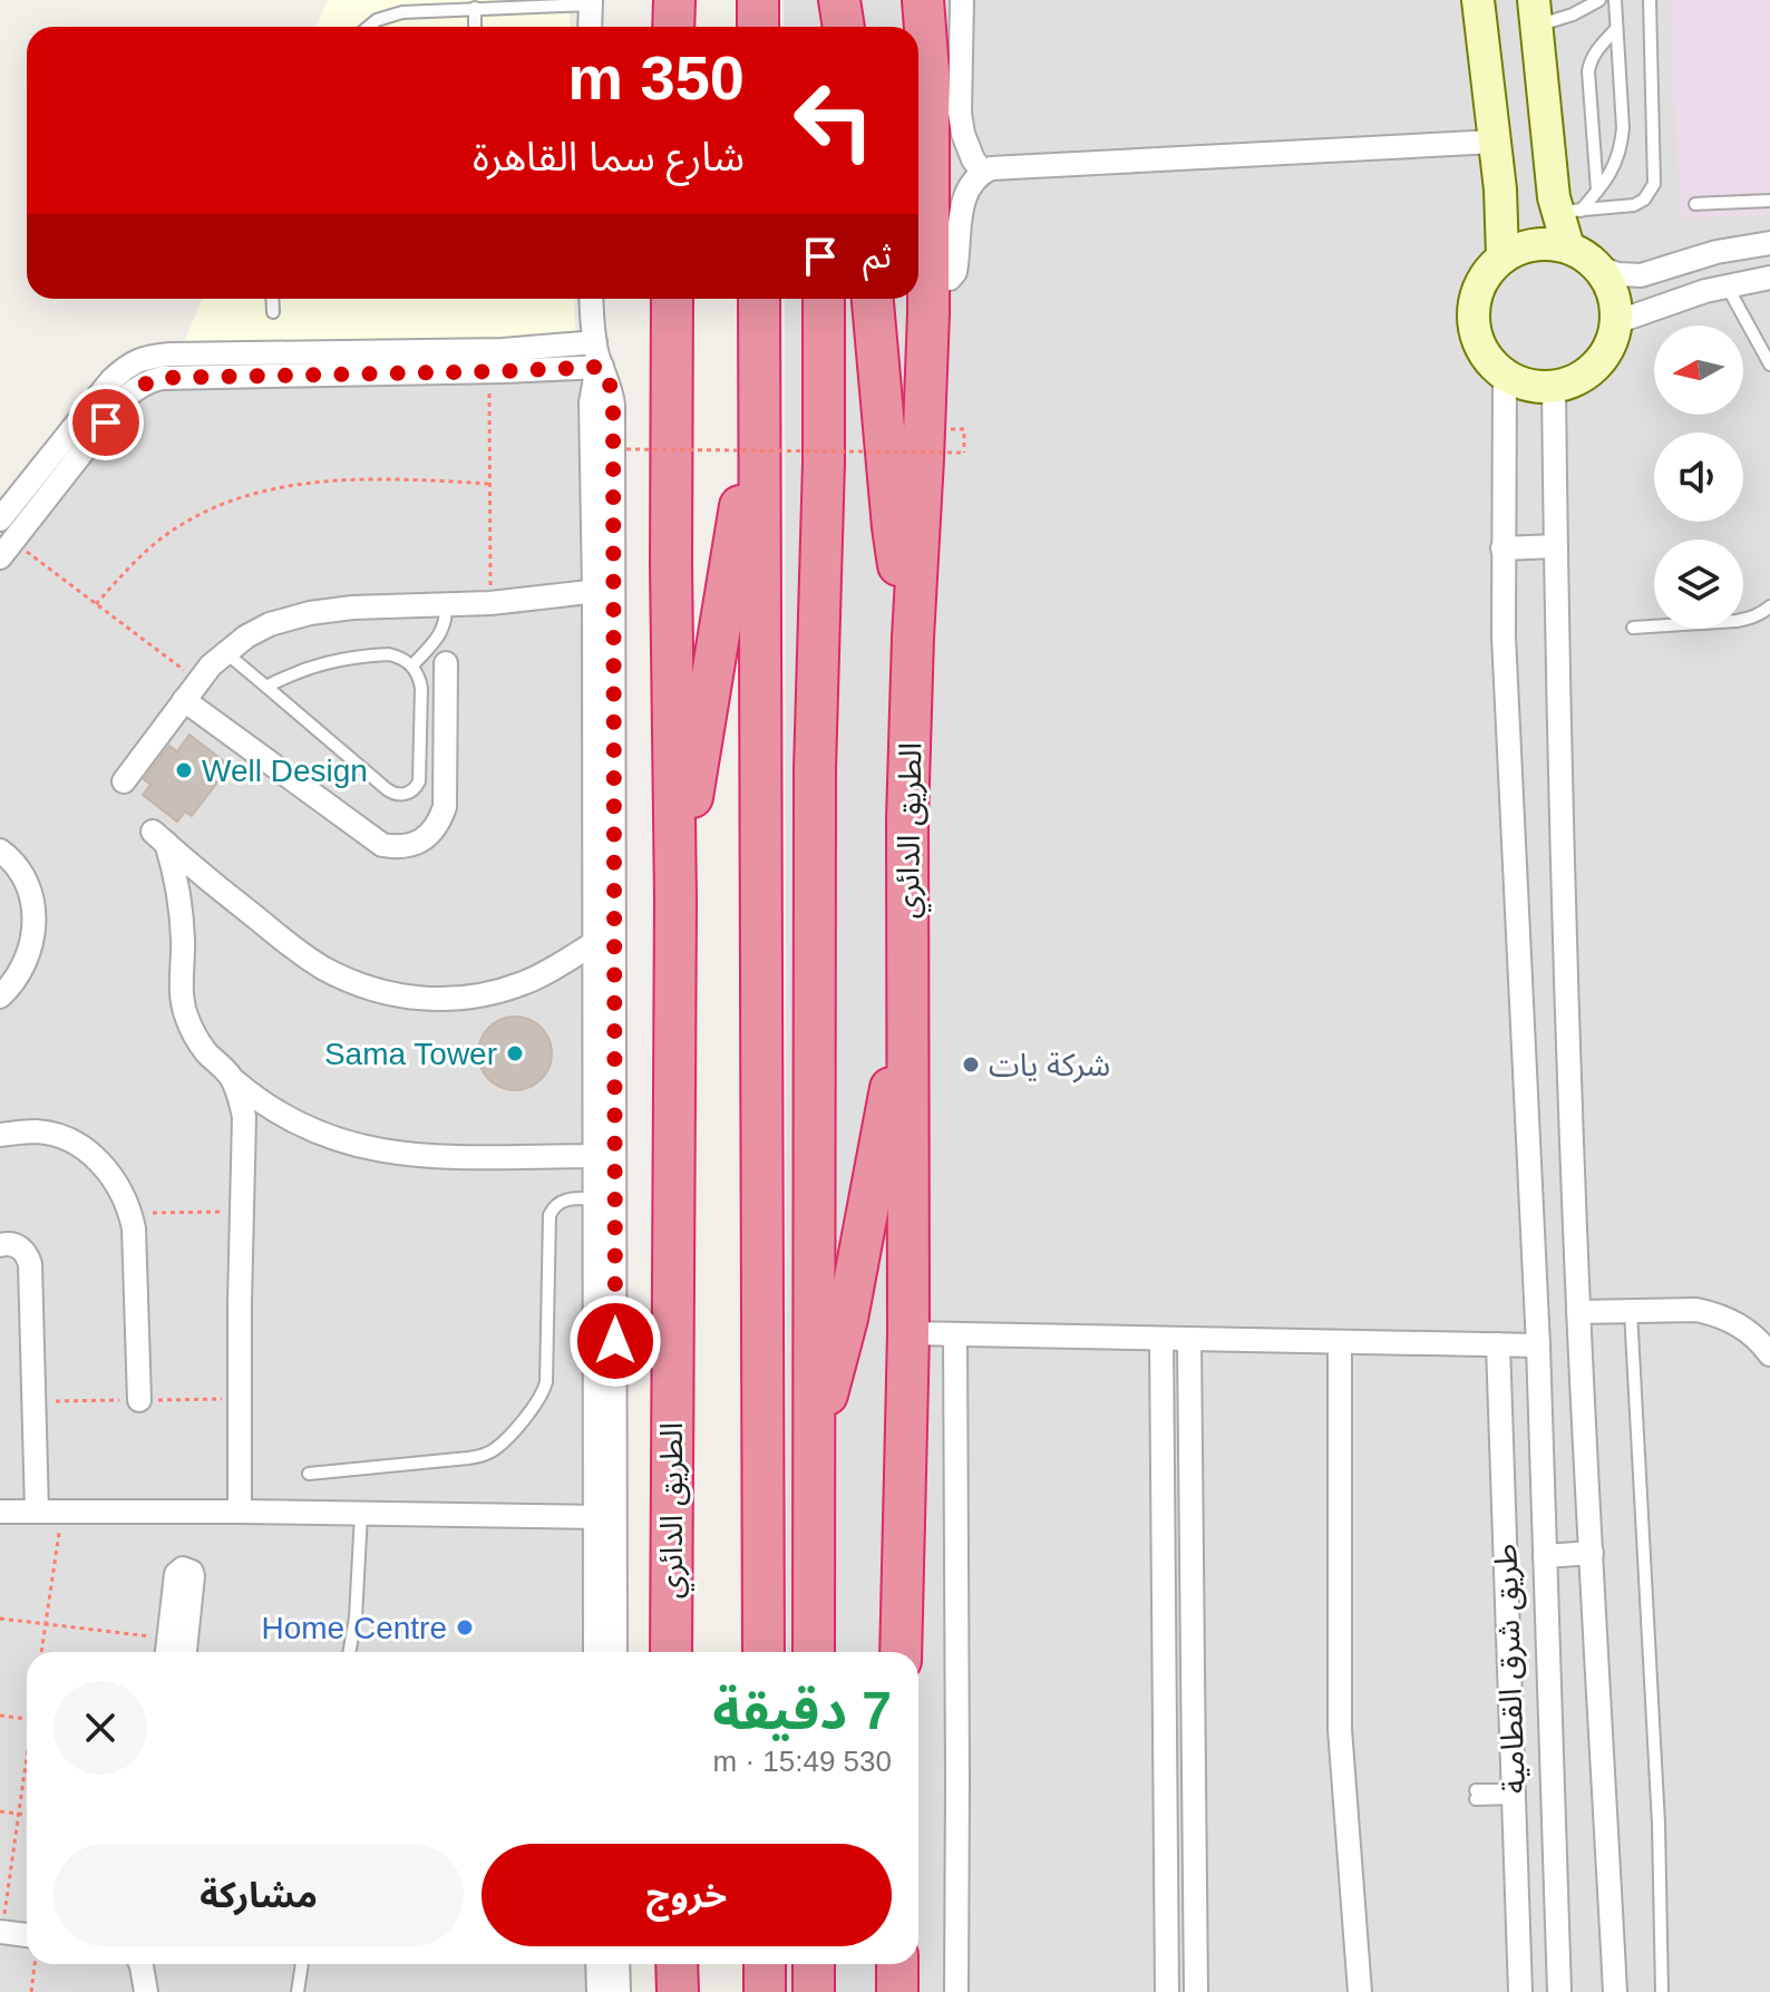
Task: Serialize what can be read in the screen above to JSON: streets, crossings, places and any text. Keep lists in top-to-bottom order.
{
  "streets": {
    "highway": ["الطريق الدائري"],
    "street": ["طريق شرق القطامية"]
  },
  "places": [
    "Well Design",
    "Sama Tower",
    "شركة يات",
    "Home Centre"
  ],
  "north": "left",
  "page": {
    "turn": ["350 m", "شارع سما القاهرة"],
    "then": "ثم",
    "heading": ["7 دقيقة", "530 m · 15:49"],
    "buttons": ["خروج", "مشاركة"]
  }
}
